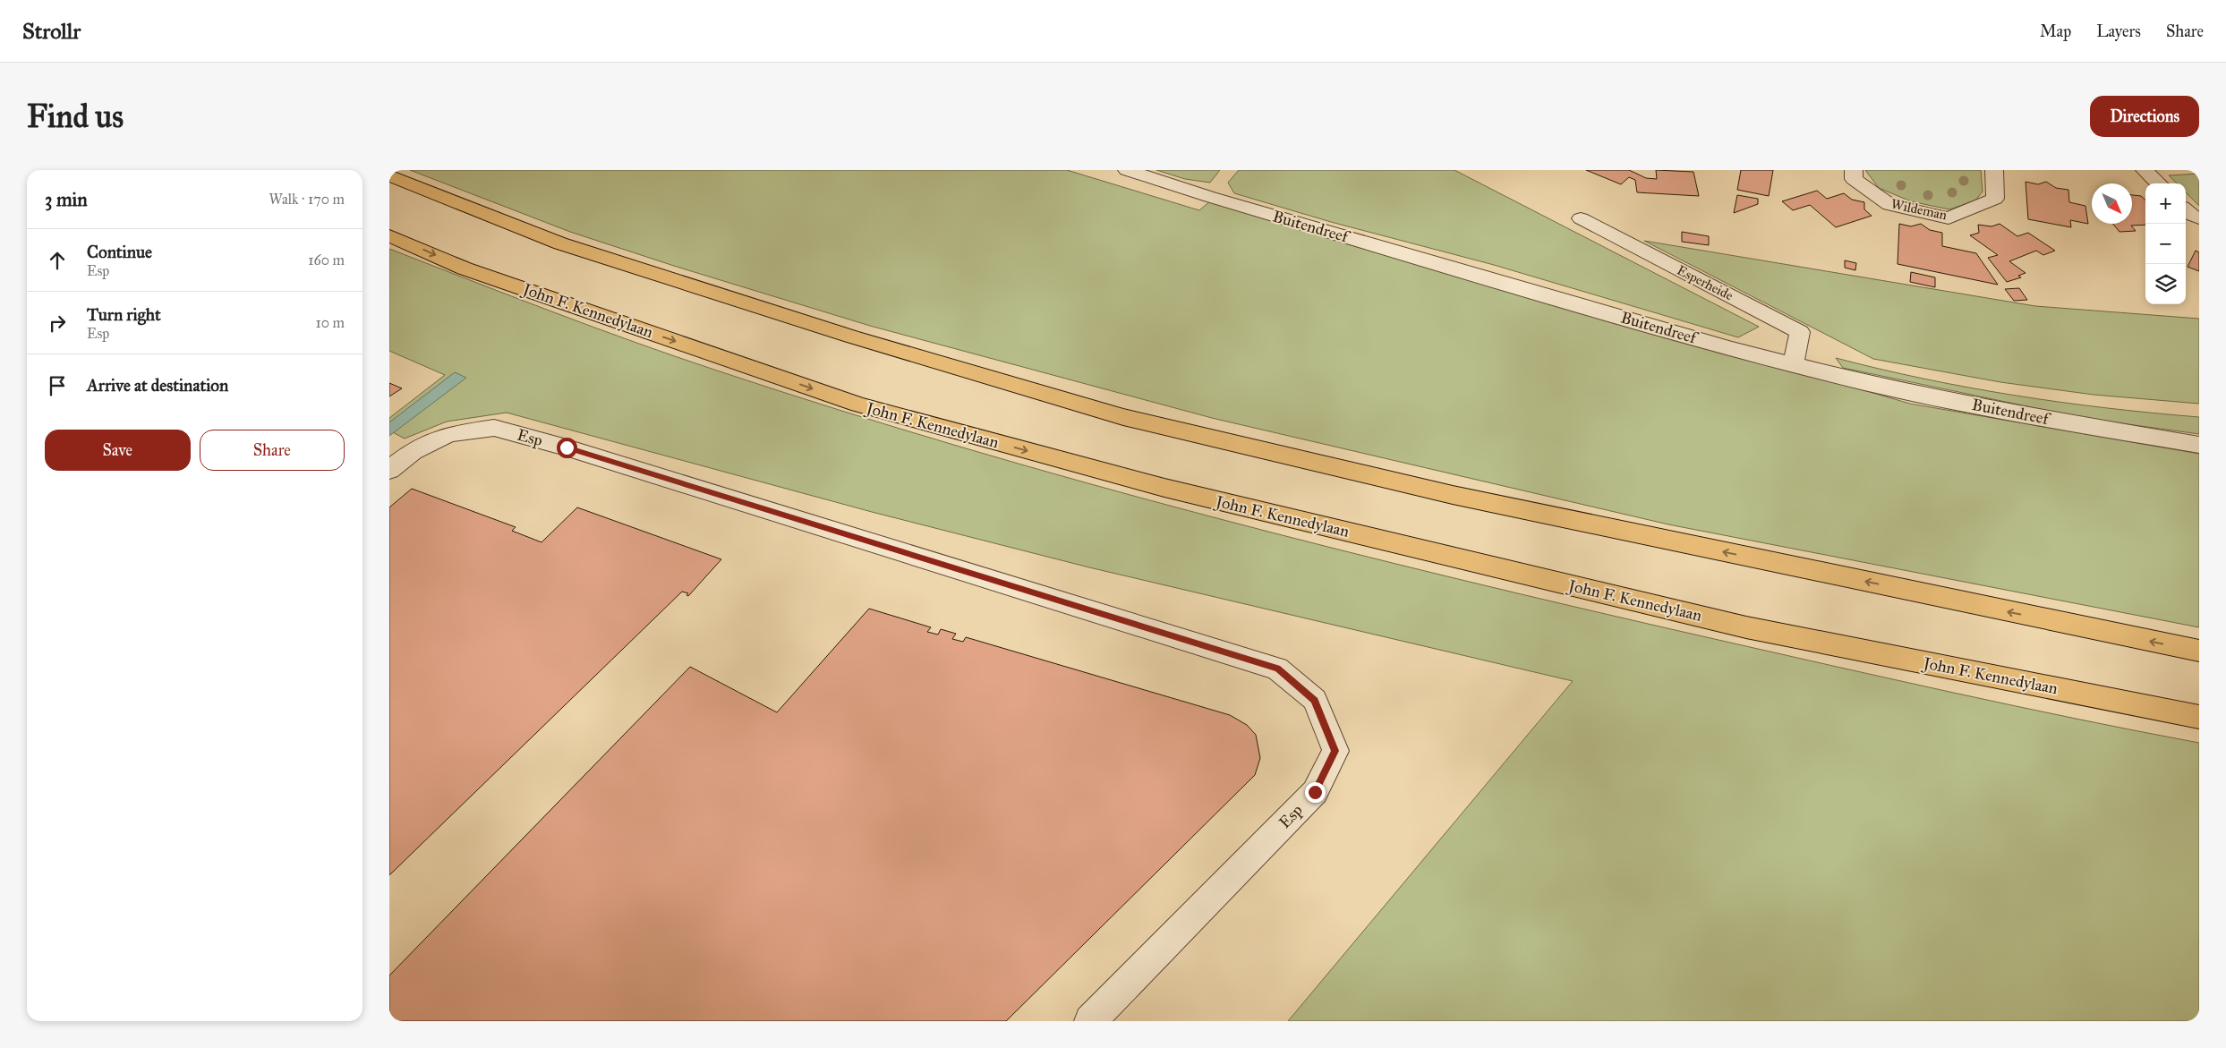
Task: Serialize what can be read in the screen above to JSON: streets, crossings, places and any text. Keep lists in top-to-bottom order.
{
  "streets": {
    "highway": ["John F. Kennedylaan"],
    "street": [
      "Wildeman",
      "Buitendreef",
      "Esperheide",
      "Esp"
    ]
  },
  "crossings": [
    ["Buitendreef", "Esperheide"]
  ],
  "north": "bottom right",
  "page": {
    "header": "Strollr",
    "nav": ["Map", "Layers", "Share"],
    "buttons": [
      "Directions",
      ["Save", "Share"]
    ],
    "title": "Find us",
    "heading": ["3 min", "Walk · 170 m"],
    "map_buttons": ["+", "−"],
    "list": [
      ["Continue", "Esp", "160 m"],
      ["Turn right", "Esp", "10 m"],
      "Arrive at destination"
    ]
  }
}
